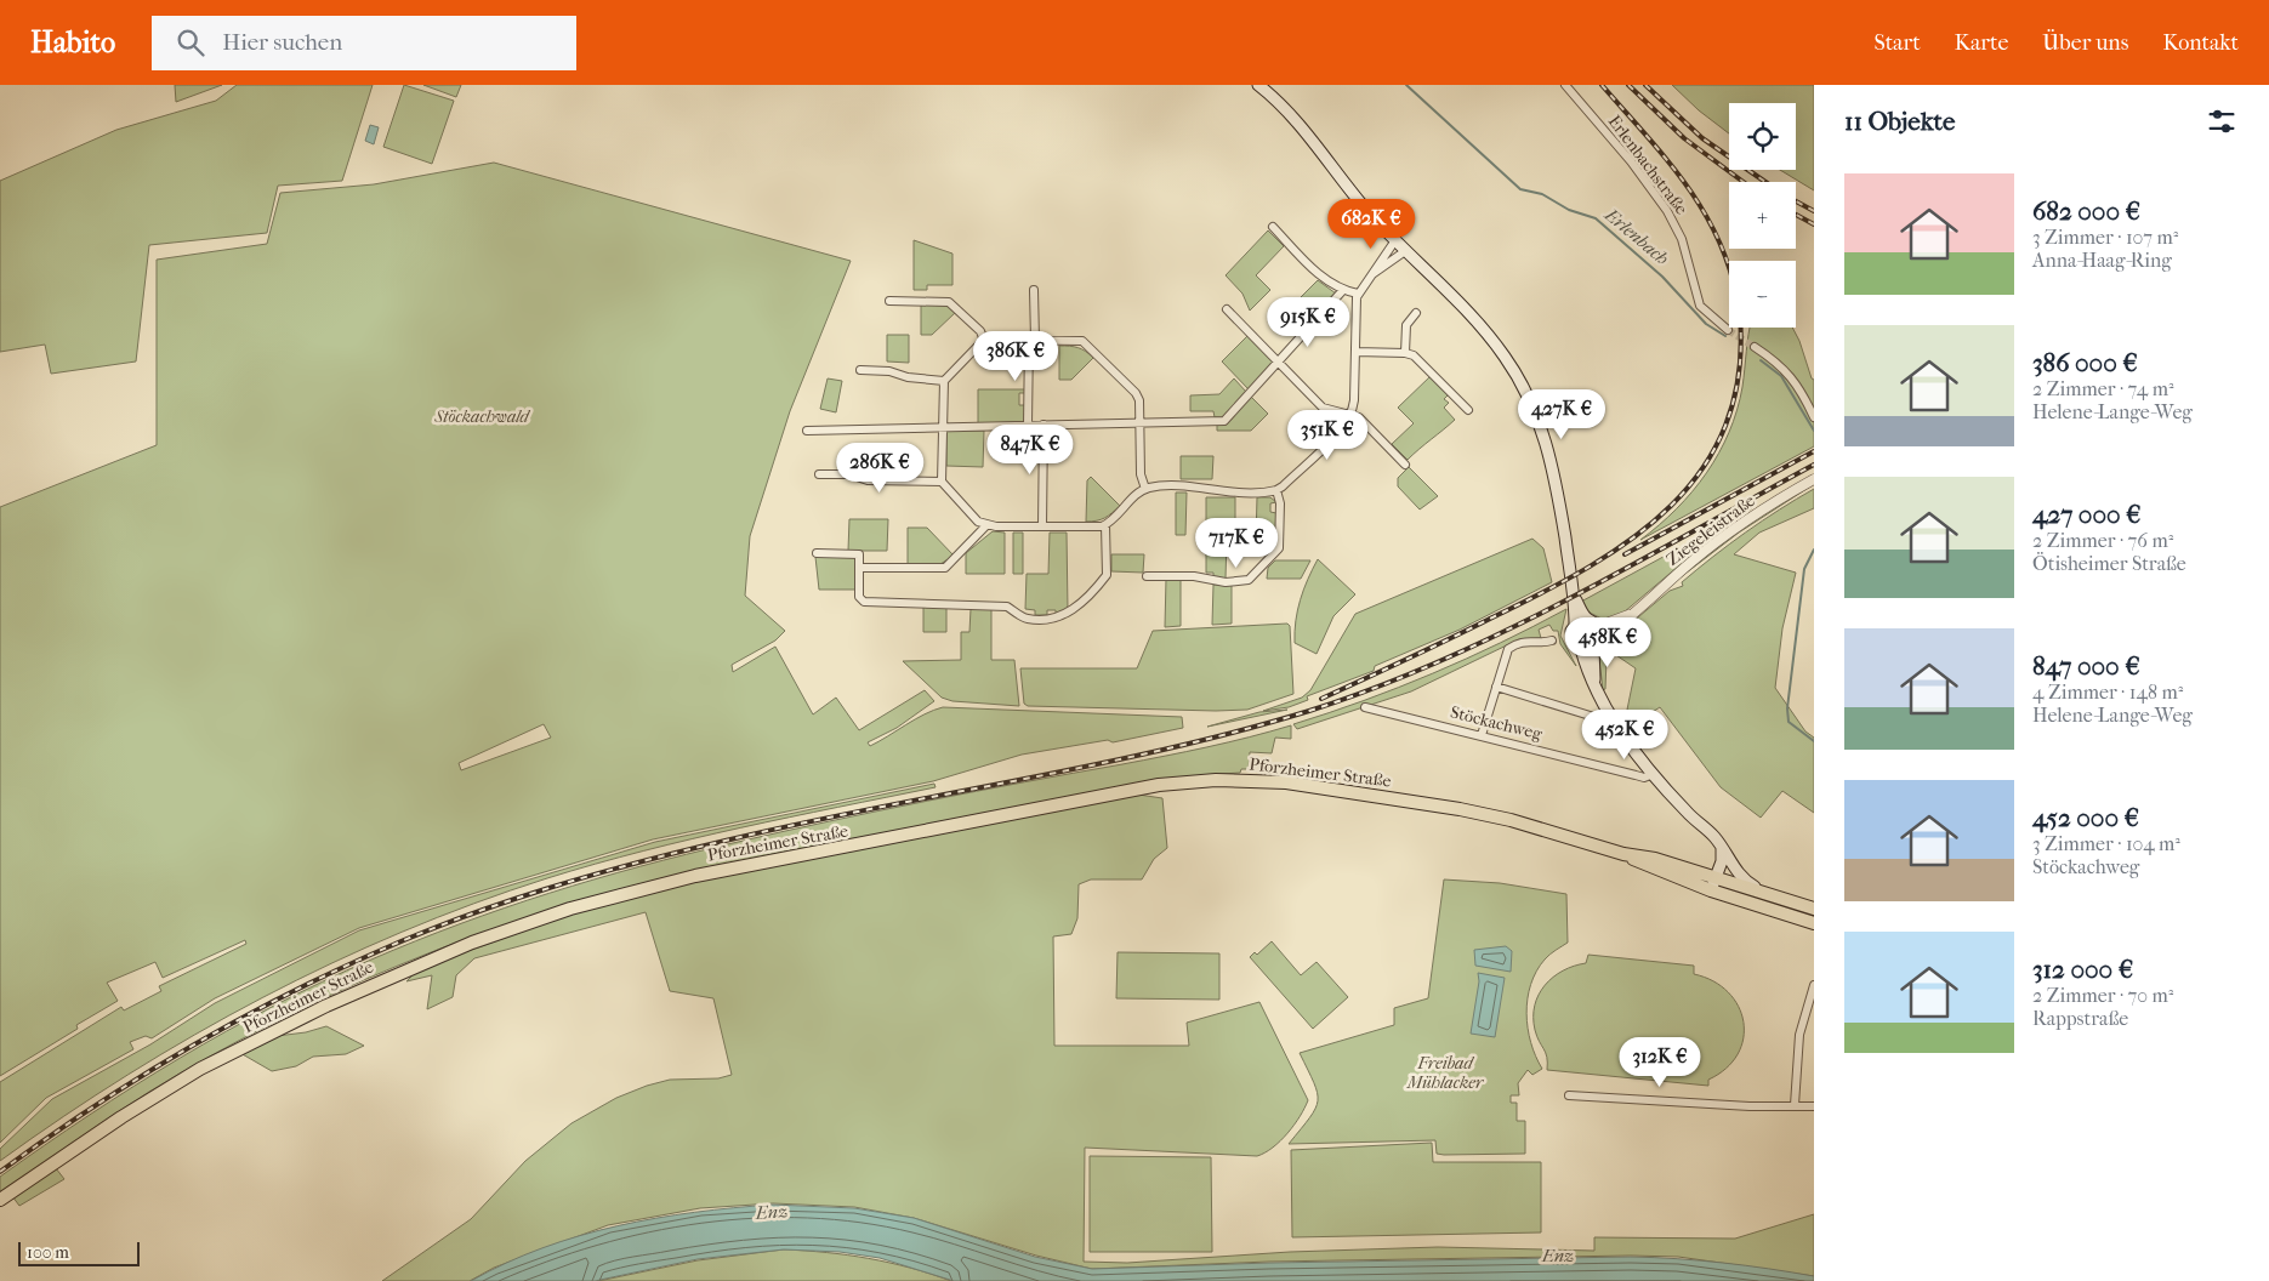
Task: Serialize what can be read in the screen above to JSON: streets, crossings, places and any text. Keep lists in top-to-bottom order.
{
  "streets": {
    "main road": ["Pforzheimer Straße"],
    "street": ["Erlenbachstraße", "Ziegeleistraße", "Stöckachweg"]
  },
  "water": ["Erlenbach", "Enz"],
  "parks": ["Stöckachwald", "Freibad Mühlacker"],
  "scale_bar": "100 m",
  "page": {
    "header": "Habito",
    "search": "Hier suchen",
    "nav": [
      "Start",
      "Karte",
      "Über uns",
      "Kontakt"
    ],
    "heading": "11 Objekte",
    "map_buttons": ["+", "−"],
    "list": [
      {
        "name": "682 000 €",
        "note": "3 Zimmer · 107 m² · Anna-Haag-Ring"
      },
      {
        "name": "386 000 €",
        "note": "2 Zimmer · 74 m² · Helene-Lange-Weg"
      },
      {
        "name": "427 000 €",
        "note": "2 Zimmer · 76 m² · Ötisheimer Straße"
      },
      {
        "name": "847 000 €",
        "note": "4 Zimmer · 148 m² · Helene-Lange-Weg"
      },
      {
        "name": "452 000 €",
        "note": "3 Zimmer · 104 m² · Stöckachweg"
      },
      {
        "name": "312 000 €",
        "note": "2 Zimmer · 70 m² · Rappstraße"
      }
    ],
    "price": [
      "682K €",
      "915K €",
      "386K €",
      "427K €",
      "351K €",
      "847K €",
      "286K €",
      "717K €",
      "458K €",
      "452K €",
      "312K €"
    ],
    "scale": "100 m"
  }
}
